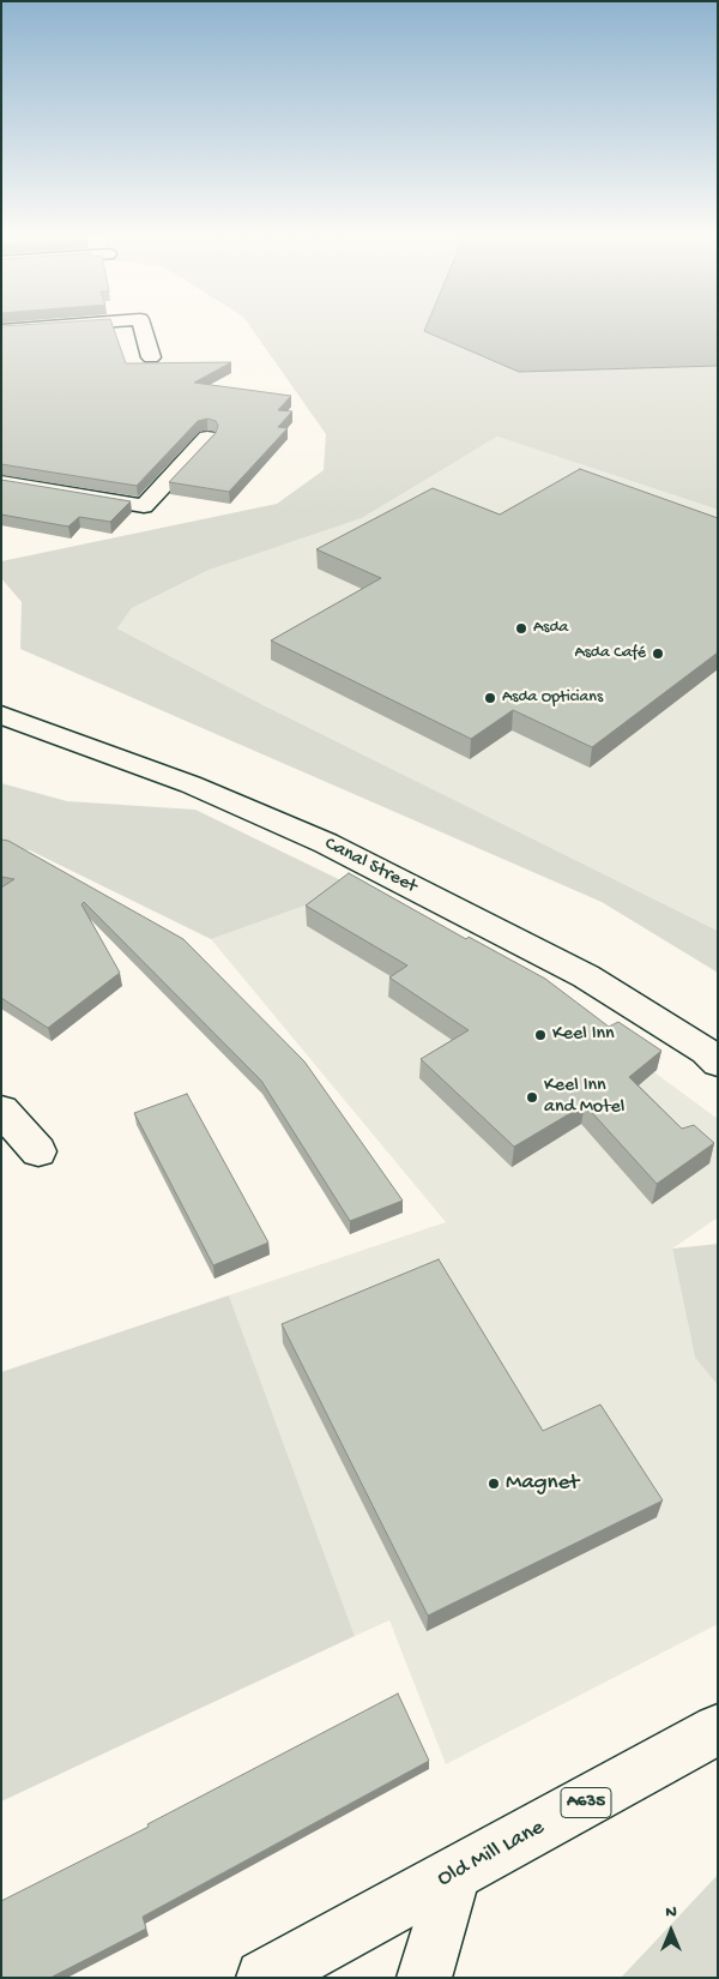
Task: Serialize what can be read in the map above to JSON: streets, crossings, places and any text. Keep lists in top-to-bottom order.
{
  "streets": {
    "main road": ["Canal Street", "A635", "Old Mill Lane"]
  },
  "places": [
    "Asda",
    "Asda Café",
    "Asda Opticians",
    "Keel Inn",
    "Keel Inn and Motel",
    "Magnet"
  ],
  "north": "top"
}
